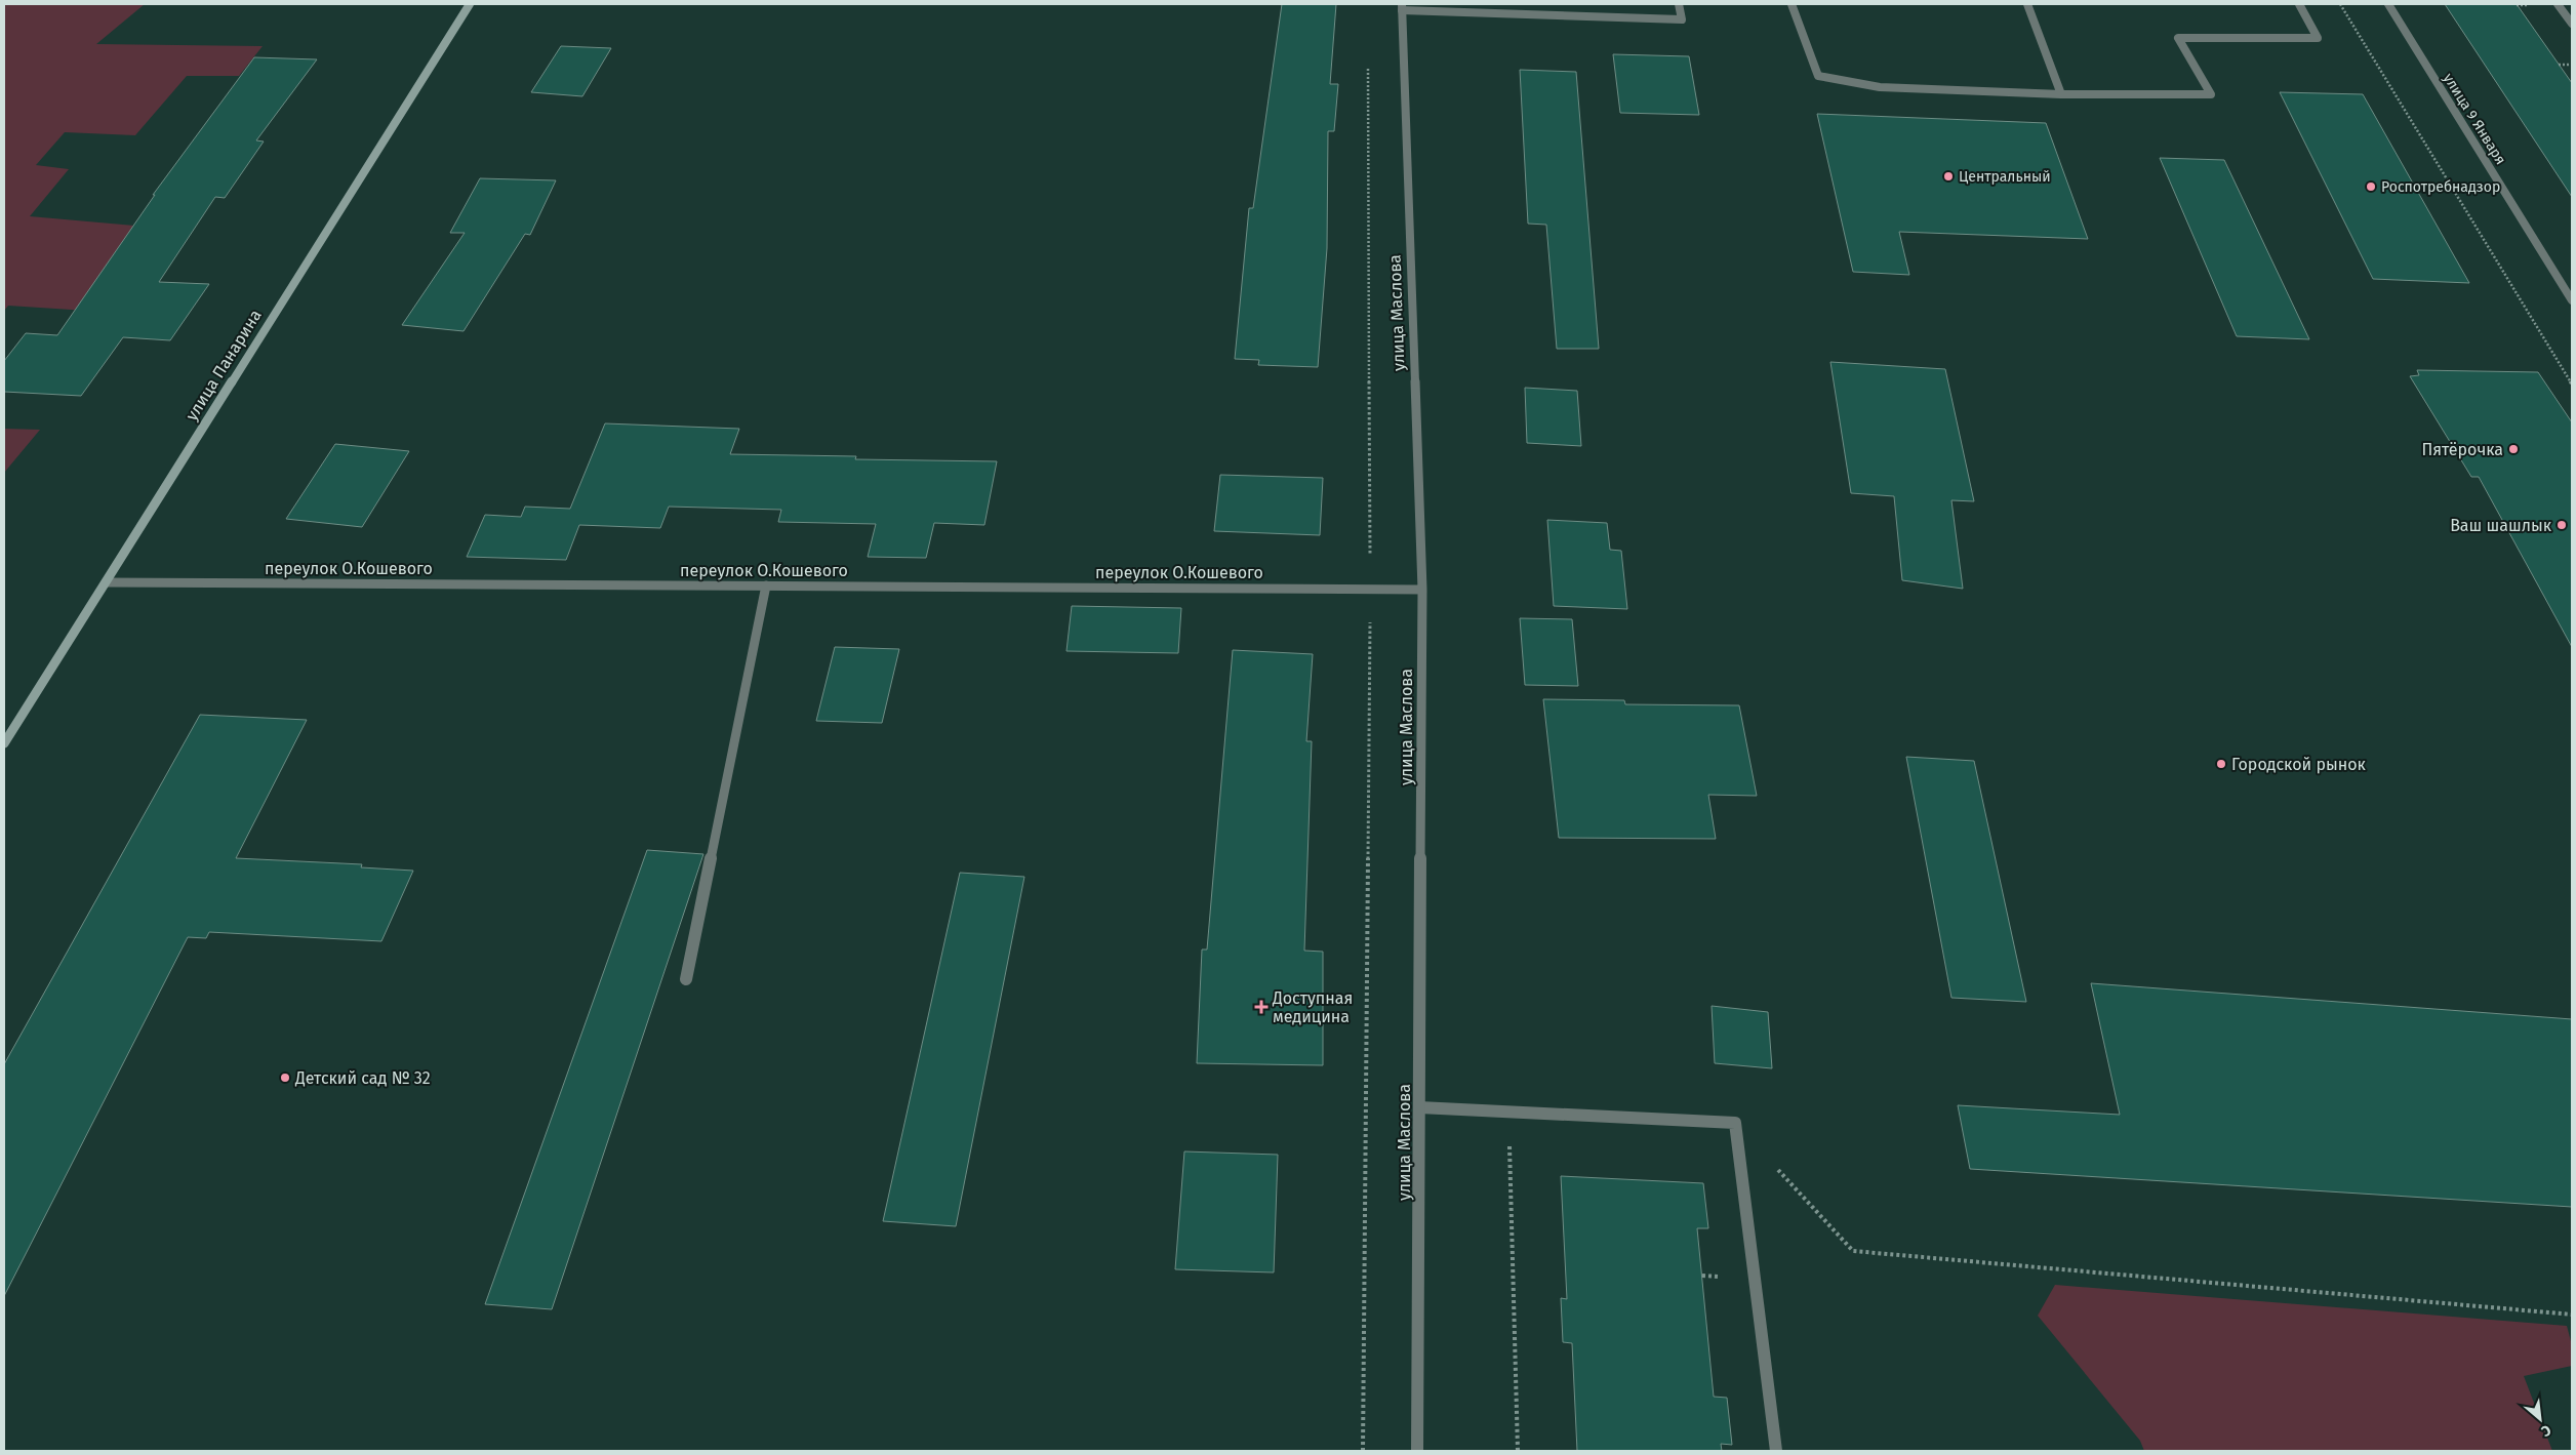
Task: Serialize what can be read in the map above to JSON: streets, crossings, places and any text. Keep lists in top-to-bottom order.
{
  "streets": {
    "street": [
      "улица 9 Января",
      "улица Маслова",
      "улица Панарина",
      "переулок О.Кошевого"
    ]
  },
  "crossings": [
    ["улица Маслова", "переулок О.Кошевого"],
    ["улица Панарина", "переулок О.Кошевого"]
  ],
  "places": {
    "other": [
      "Центральный",
      "Роспотребнадзор",
      "Пятёрочка",
      "Ваш шашлык",
      "Городской рынок",
      "Детский сад № 32"
    ],
    "health": ["Доступная медицина"]
  },
  "north": "bottom right"
}
